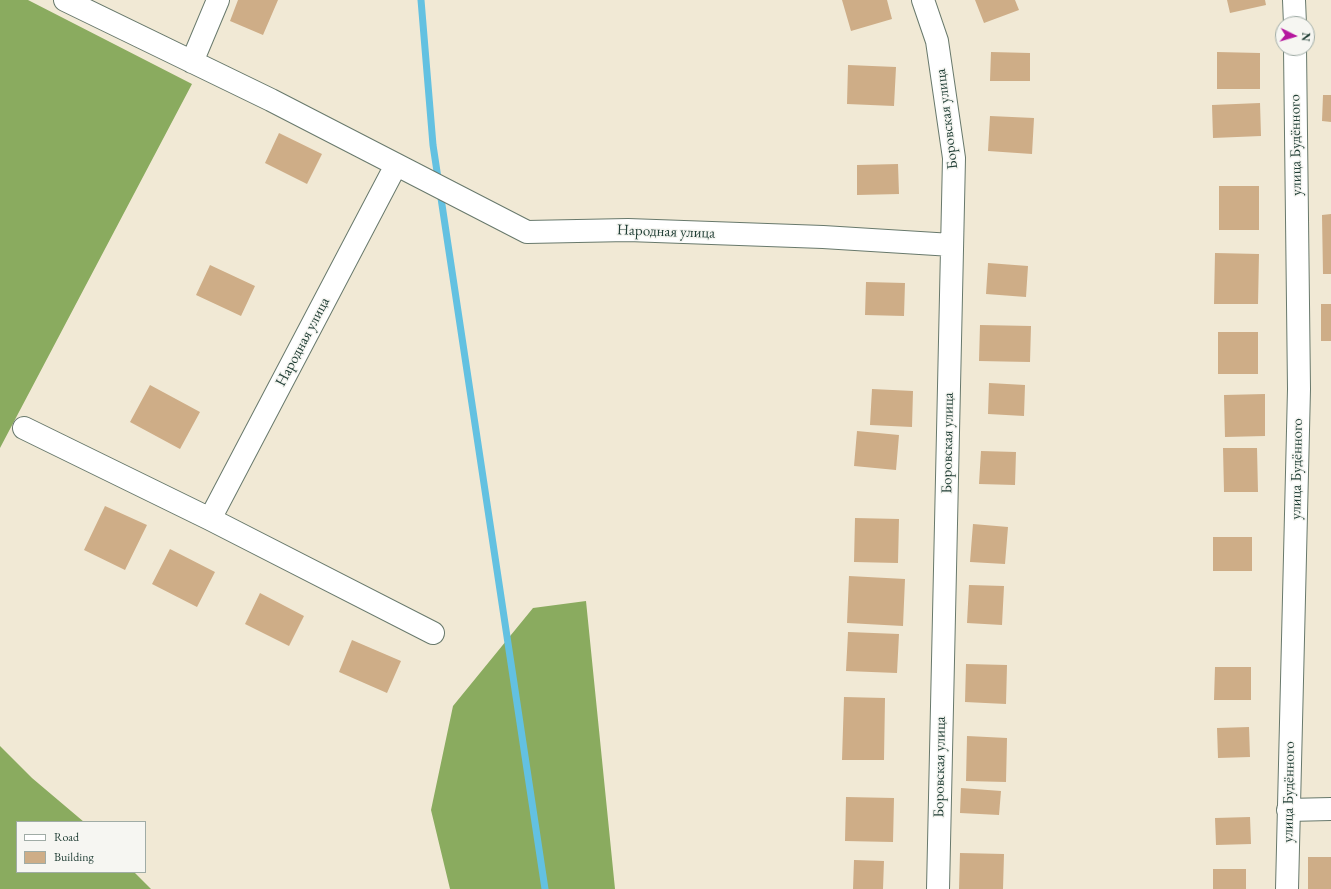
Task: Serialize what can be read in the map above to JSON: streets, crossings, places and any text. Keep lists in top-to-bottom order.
{
  "streets": {
    "street": ["Боровская улица", "улица Будённого", "Народная улица"]
  },
  "crossings": [
    ["Боровская улица", "Народная улица"]
  ],
  "legend": ["Road", "Building"],
  "north": "right"
}
